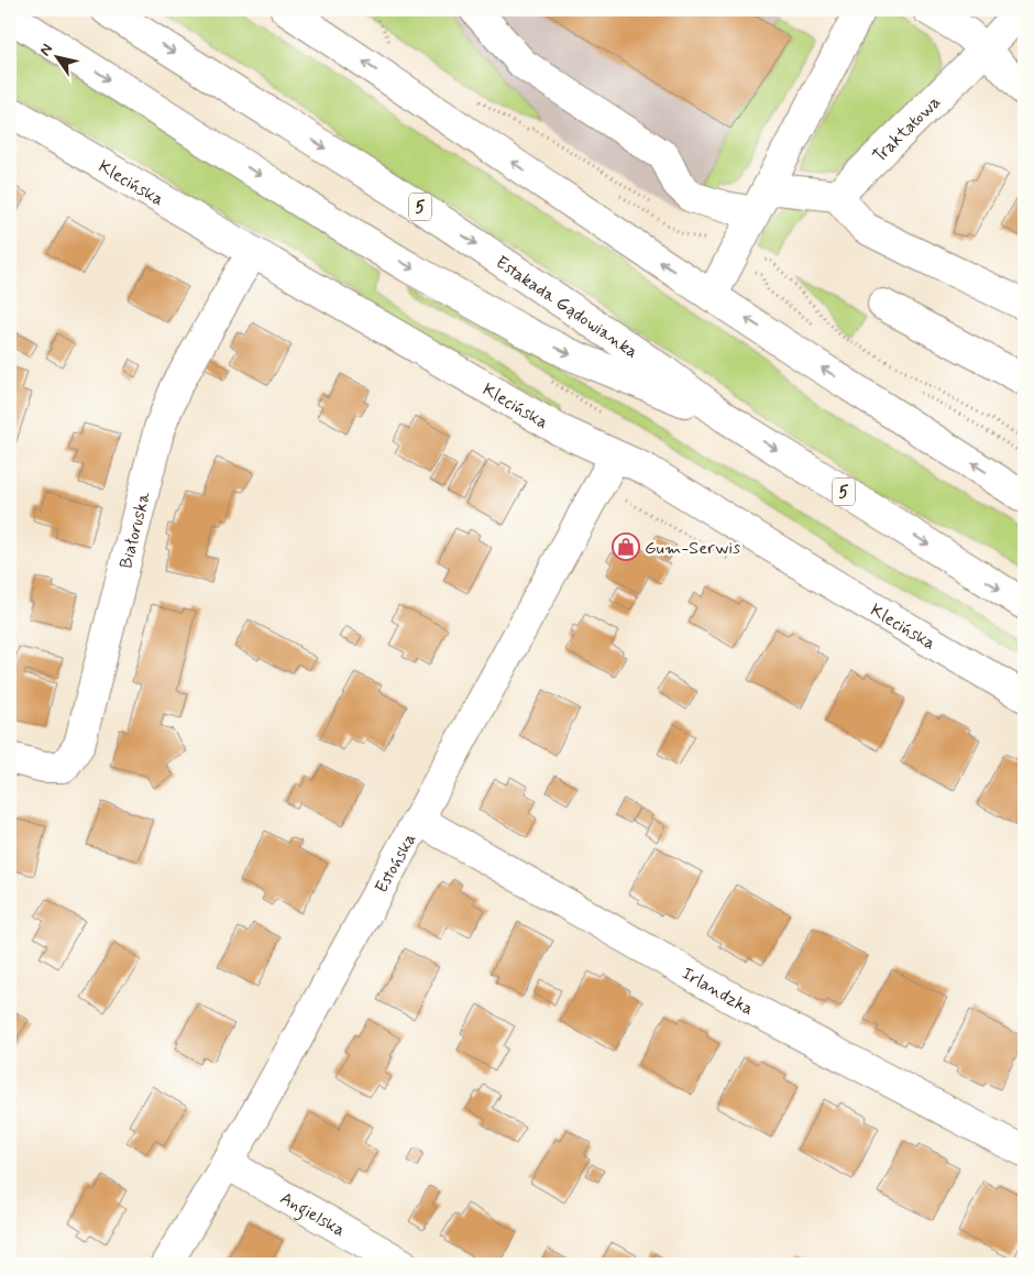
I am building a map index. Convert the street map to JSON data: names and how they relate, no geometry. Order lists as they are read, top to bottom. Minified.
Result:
{"streets":{"street":["Traktatowa","Klecińska","5","Estakada Gądowianka","Białoruska","Estońska","Irlandzka","Angielska"]},"crossings":[["Klecińska","Białoruska"],["Klecińska","Estońska"],["Estońska","Irlandzka"],["Estońska","Angielska"]],"places":{"shop":["Gum-Serwis"]},"north":"top left"}
